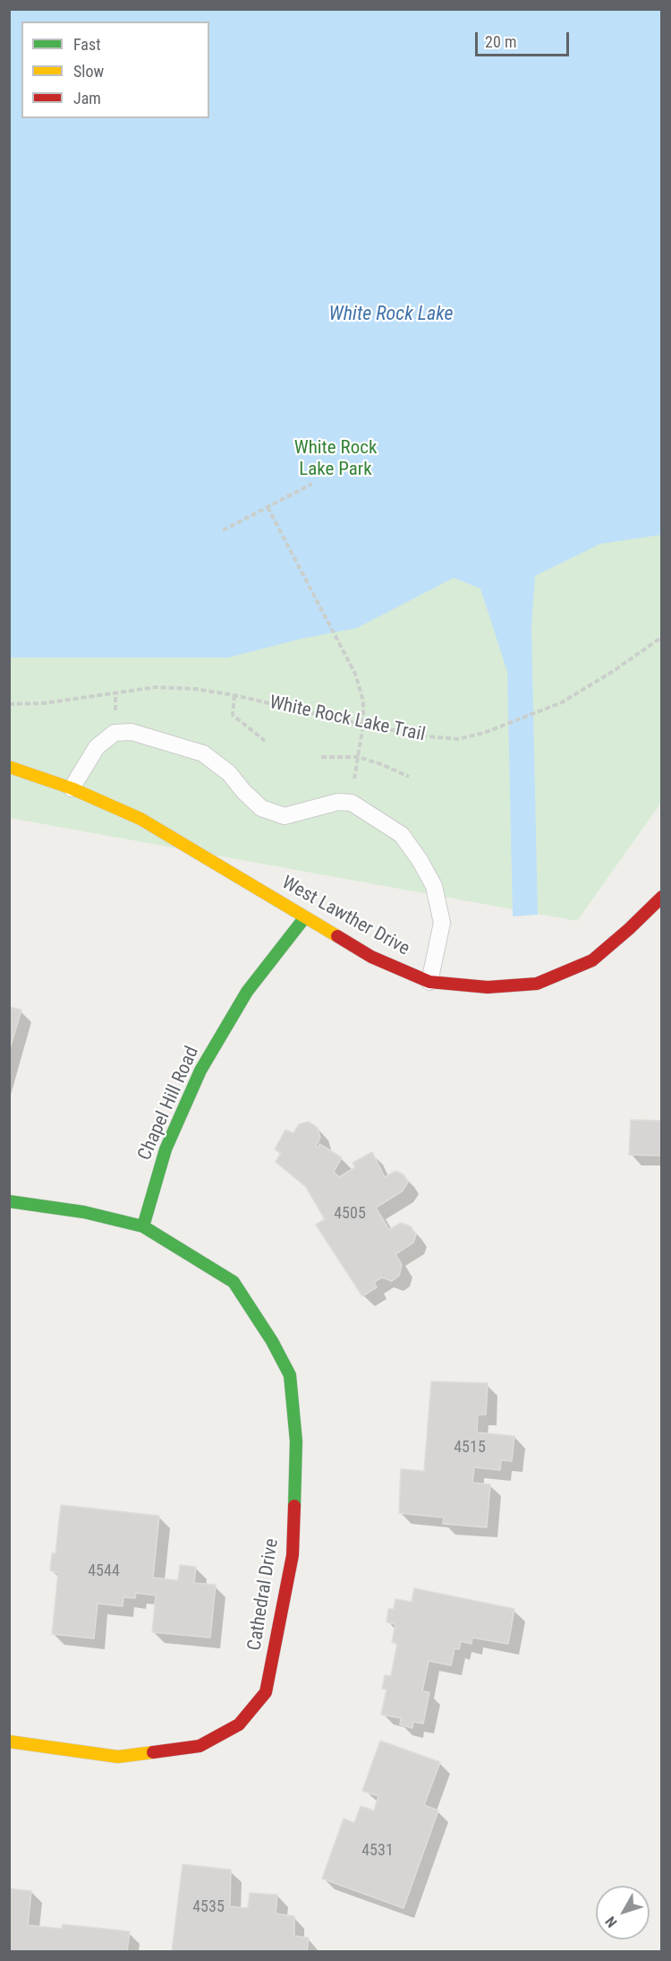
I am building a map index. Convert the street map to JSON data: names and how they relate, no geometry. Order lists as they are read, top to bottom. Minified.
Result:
{"streets":{"street":["West Lawther Drive","Chapel Hill Road","Cathedral Drive"],"path":["White Rock Lake Trail"]},"crossings":[["West Lawther Drive","Chapel Hill Road"],["Chapel Hill Road","Cathedral Drive"]],"water":["White Rock Lake"],"parks":["White Rock Lake Park"],"house_numbers":["4505","4515","4544","4531","4535"],"legend":["Fast","Slow","Jam"],"scale_bar":"20 m","north":"bottom left"}
